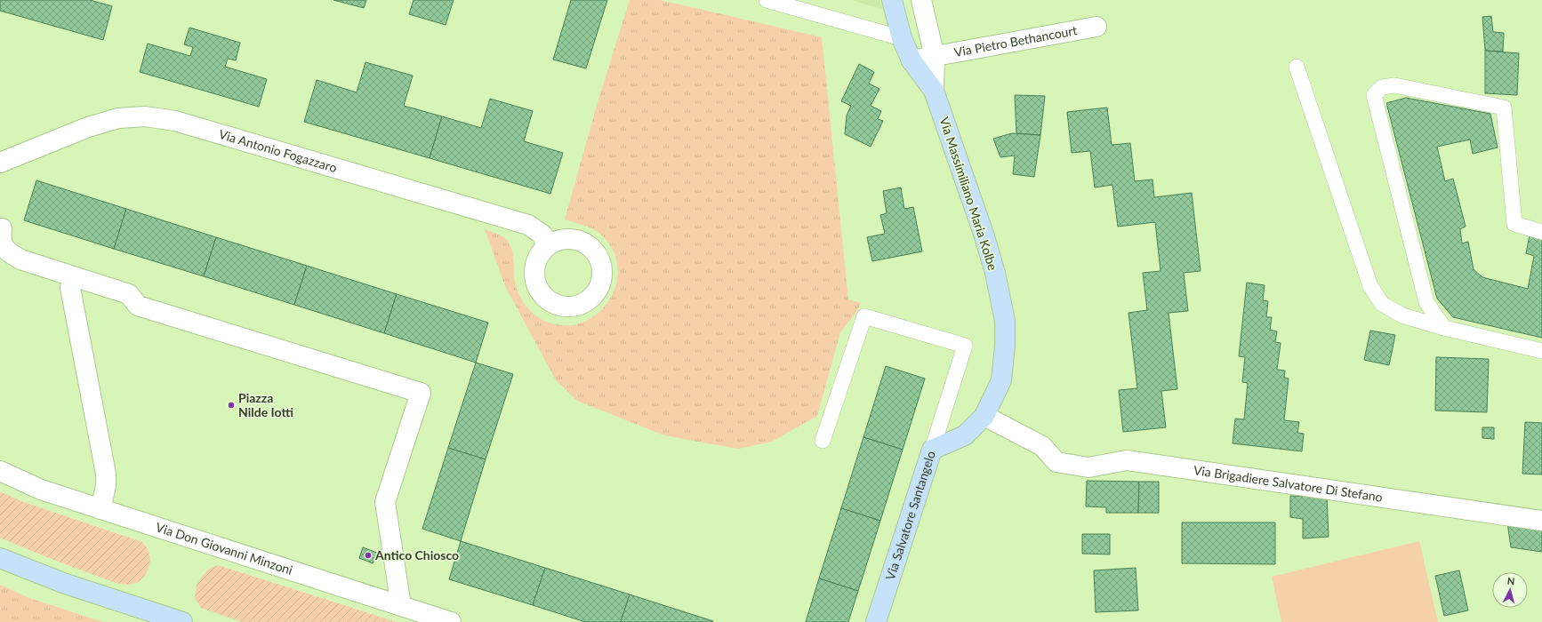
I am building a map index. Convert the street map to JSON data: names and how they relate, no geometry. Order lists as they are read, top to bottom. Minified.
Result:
{"streets":{"street":["Via Pietro Bethancourt","Via Antonio Fogazzaro","Via Massimiliano Maria Kolbe","Via Brigadiere Salvatore Di Stefano","Via Salvatore Santangelo","Via Don Giovanni Minzoni"]},"crossings":[["Via Pietro Bethancourt","Via Massimiliano Maria Kolbe"],["Via Massimiliano Maria Kolbe","Via Brigadiere Salvatore Di Stefano"],["Via Massimiliano Maria Kolbe","Via Salvatore Santangelo"],["Via Brigadiere Salvatore Di Stefano","Via Salvatore Santangelo"]],"places":["Piazza Nilde Iotti","Antico Chiosco"],"north":"top"}
